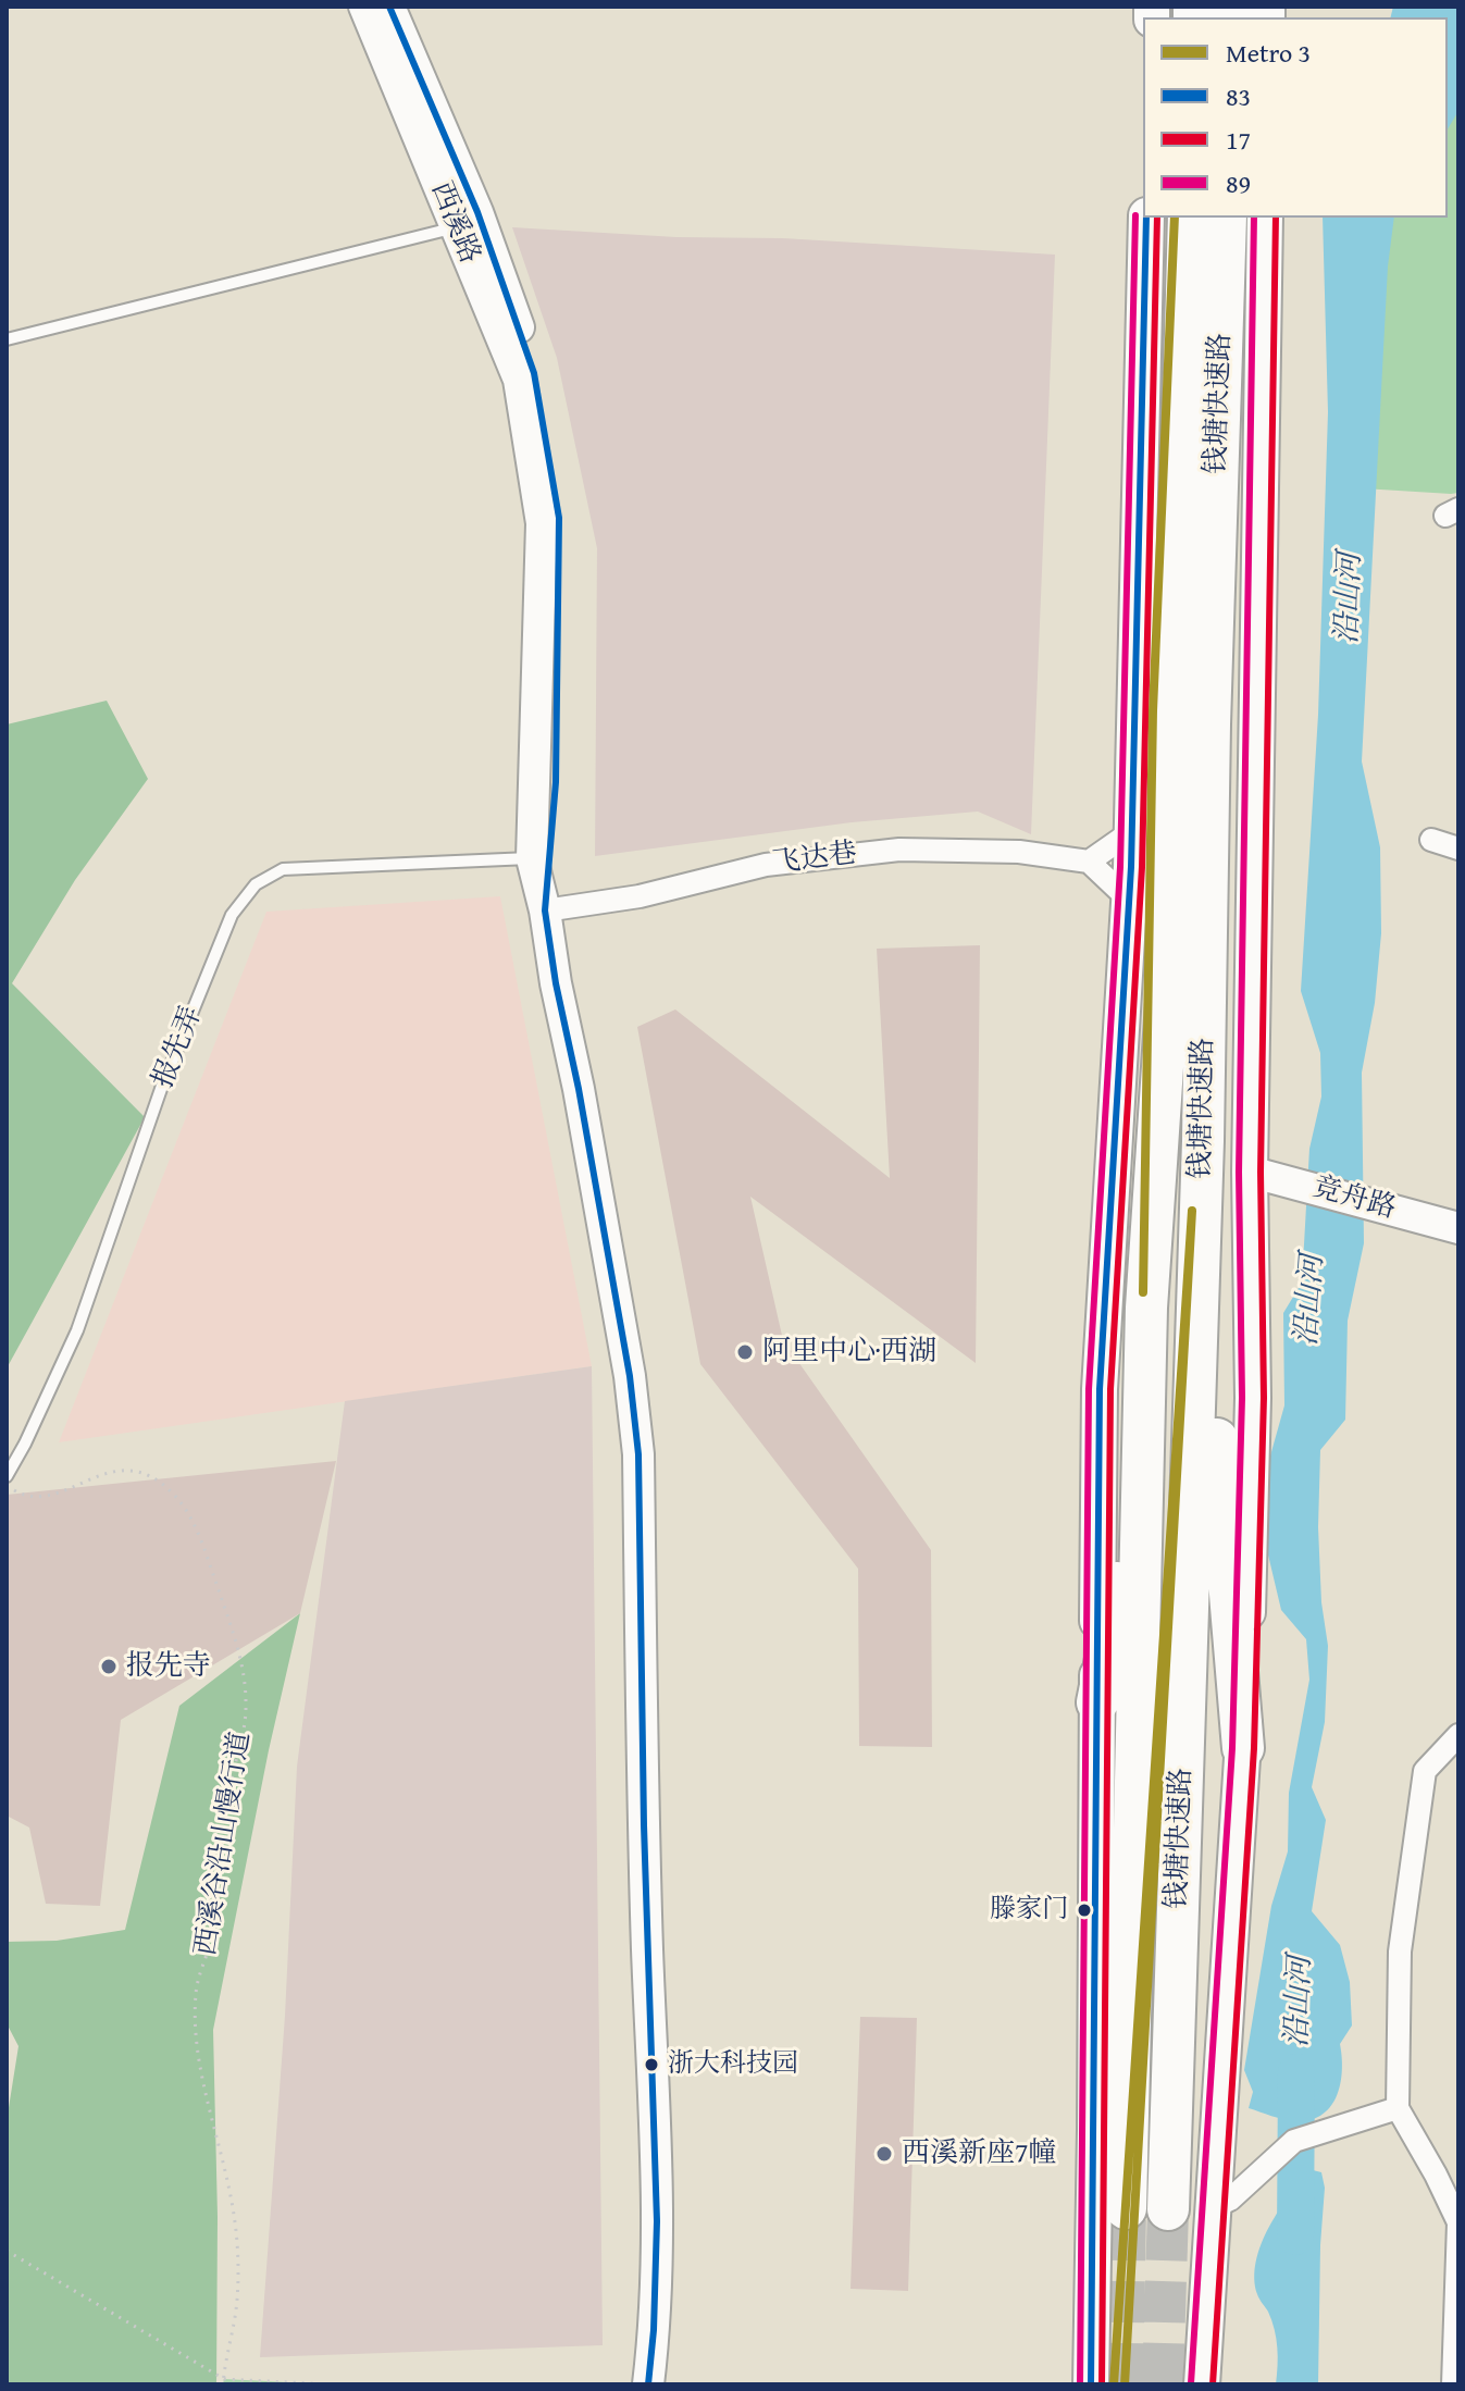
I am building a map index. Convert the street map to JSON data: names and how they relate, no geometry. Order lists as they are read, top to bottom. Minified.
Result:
{"streets":{"highway":["钱塘快速路"],"main road":["西溪路","竞舟路"],"street":["飞达巷"],"lane":["报先弄"],"path":["西溪谷沿山慢行道"]},"crossings":[["西溪路","飞达巷"],["西溪路","报先弄"]],"water":["沿山河"],"places":["阿里中心·西湖","报先寺","滕家门","浙大科技园","西溪新座7幢"],"lines":["transit line 83","transit line 89","metro line 3","transit line 17"],"legend":["Metro 3","83","17","89"]}
